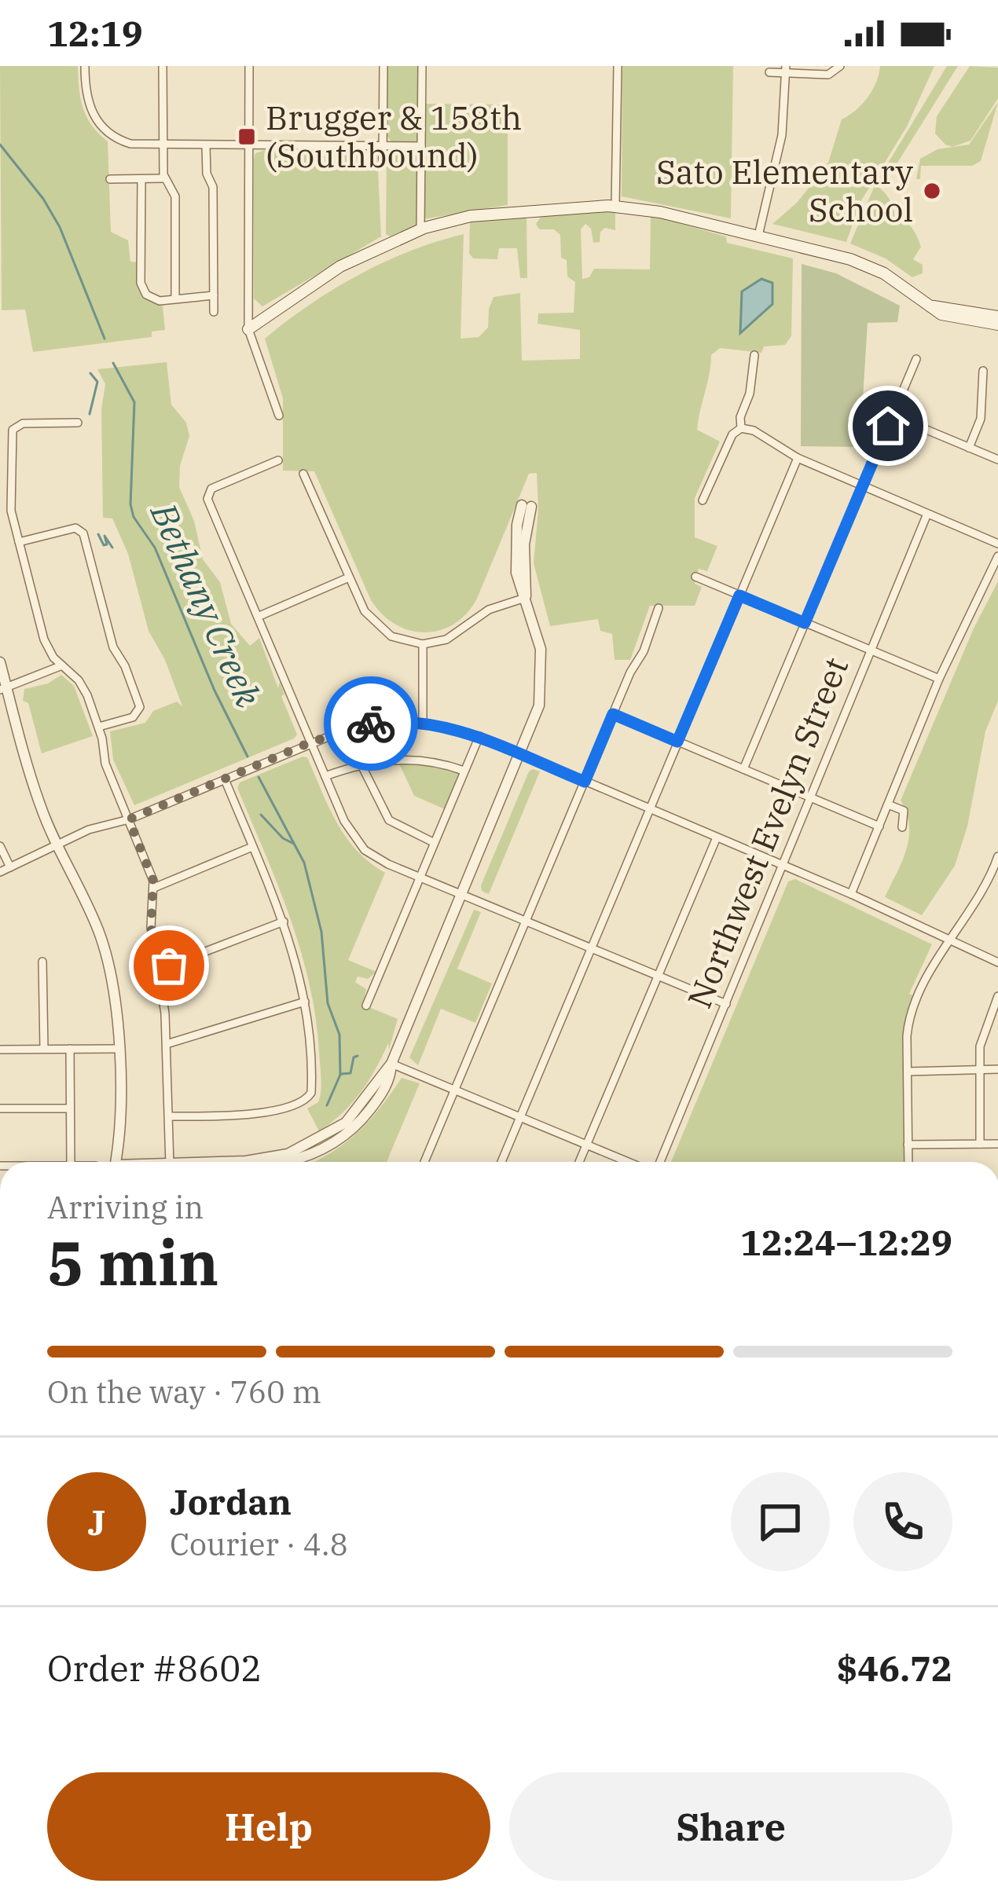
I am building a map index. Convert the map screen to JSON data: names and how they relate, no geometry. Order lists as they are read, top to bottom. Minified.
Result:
{"streets":{"street":["Northwest Evelyn Street"]},"water":["Bethany Creek"],"places":{"transit":["Brugger & 158th (Southbound)"],"other":["Sato Elementary School"]},"page":{"status":"12:19","heading":["5 min","Arriving in","12:24–12:29"],"panel":["Jordan","Courier · 4.8","Order #8602","$46.72"],"bar":"On the way · 760 m","round":"J","buttons":["Help","Share"]}}
